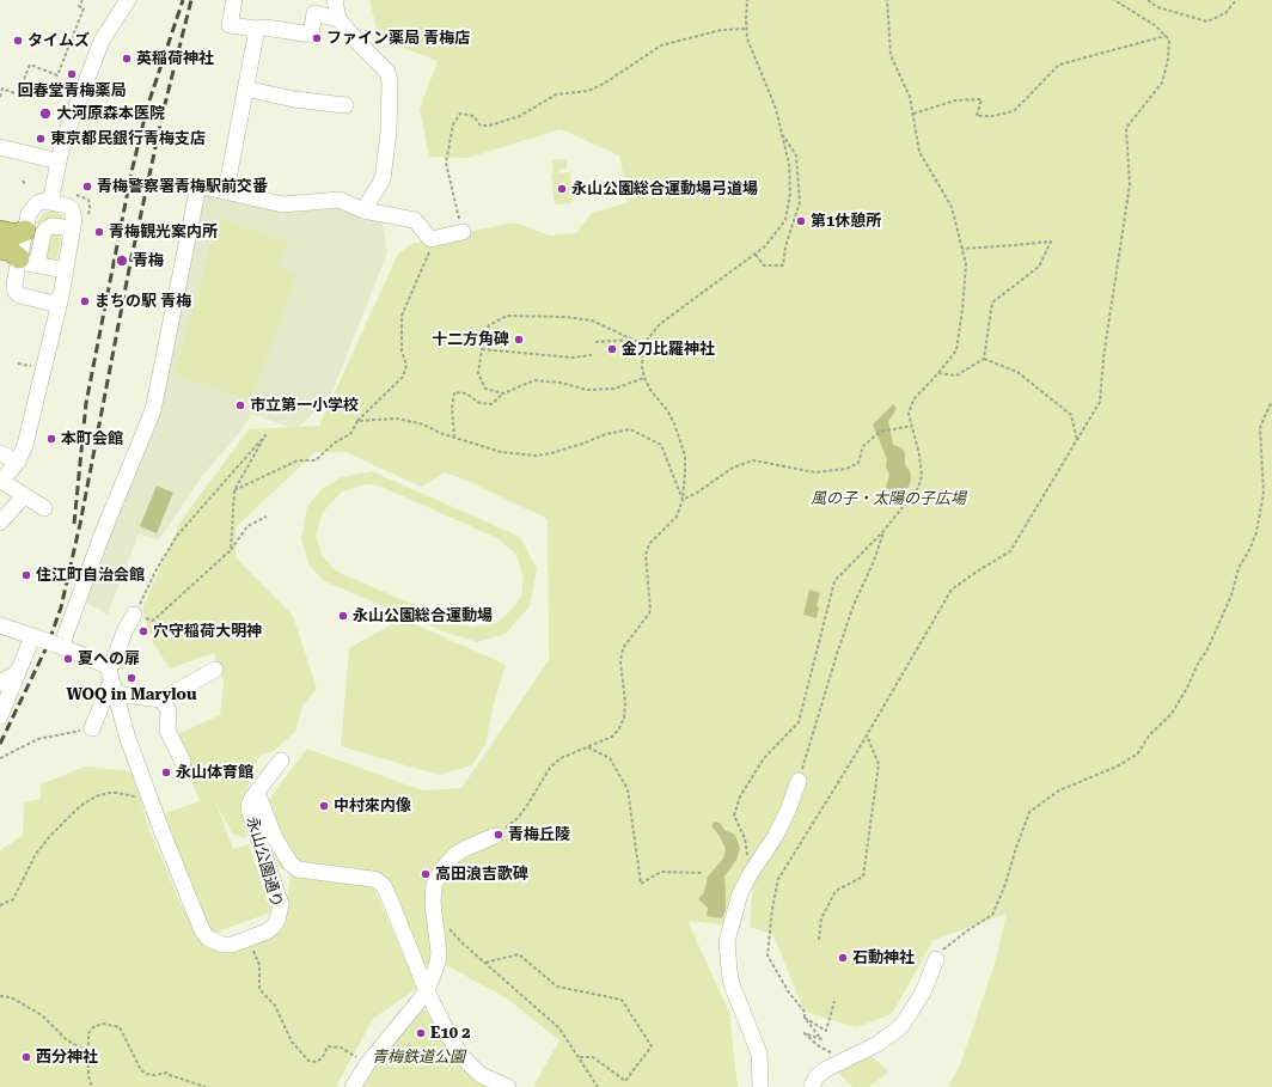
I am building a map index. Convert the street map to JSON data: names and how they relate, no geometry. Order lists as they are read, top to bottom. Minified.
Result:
{"streets":{"street":["永山公園通り"]},"parks":["風の子・太陽の子広場","青梅鉄道公園"],"places":["ファイン薬局 青梅店","タイムズ","英稲荷神社","回春堂青梅薬局","大河原森本医院","東京都民銀行青梅支店","青梅警察署青梅駅前交番","永山公園総合運動場弓道場","第1休憩所","青梅観光案内所","青梅","まちの駅 青梅","十二方角碑","金刀比羅神社","市立第一小学校","本町会館","住江町自治会館","永山公園総合運動場","穴守稲荷大明神","夏への扉","WOQ in Marylou","永山体育館","中村來内像","青梅丘陵","高田浪吉歌碑","石動神社","E10 2","西分神社"]}
